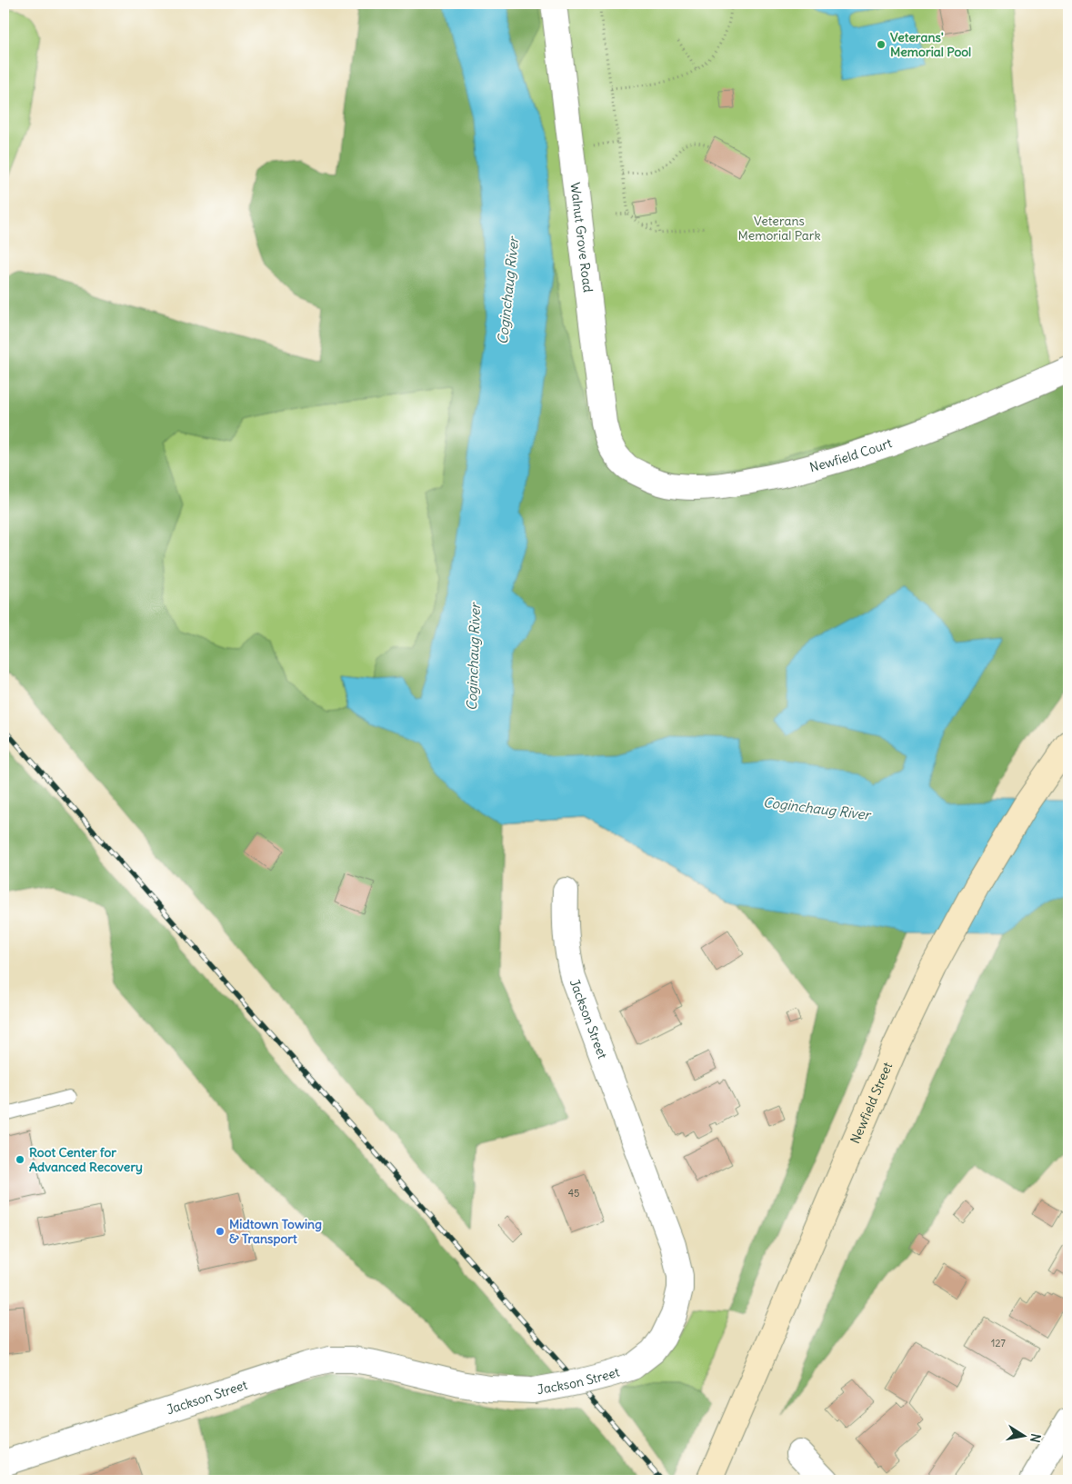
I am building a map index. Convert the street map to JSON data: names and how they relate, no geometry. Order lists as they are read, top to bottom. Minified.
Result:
{"streets":{"main road":["Newfield Street"],"street":["Walnut Grove Road","Newfield Court","Jackson Street"]},"crossings":[["Walnut Grove Road","Newfield Court"]],"water":["Coginchaug River"],"parks":["Veterans Memorial Park"],"places":["Veterans' Memorial Pool","Root Center for Advanced Recovery","Midtown Towing & Transport"],"house_numbers":["45","127"],"north":"right"}
